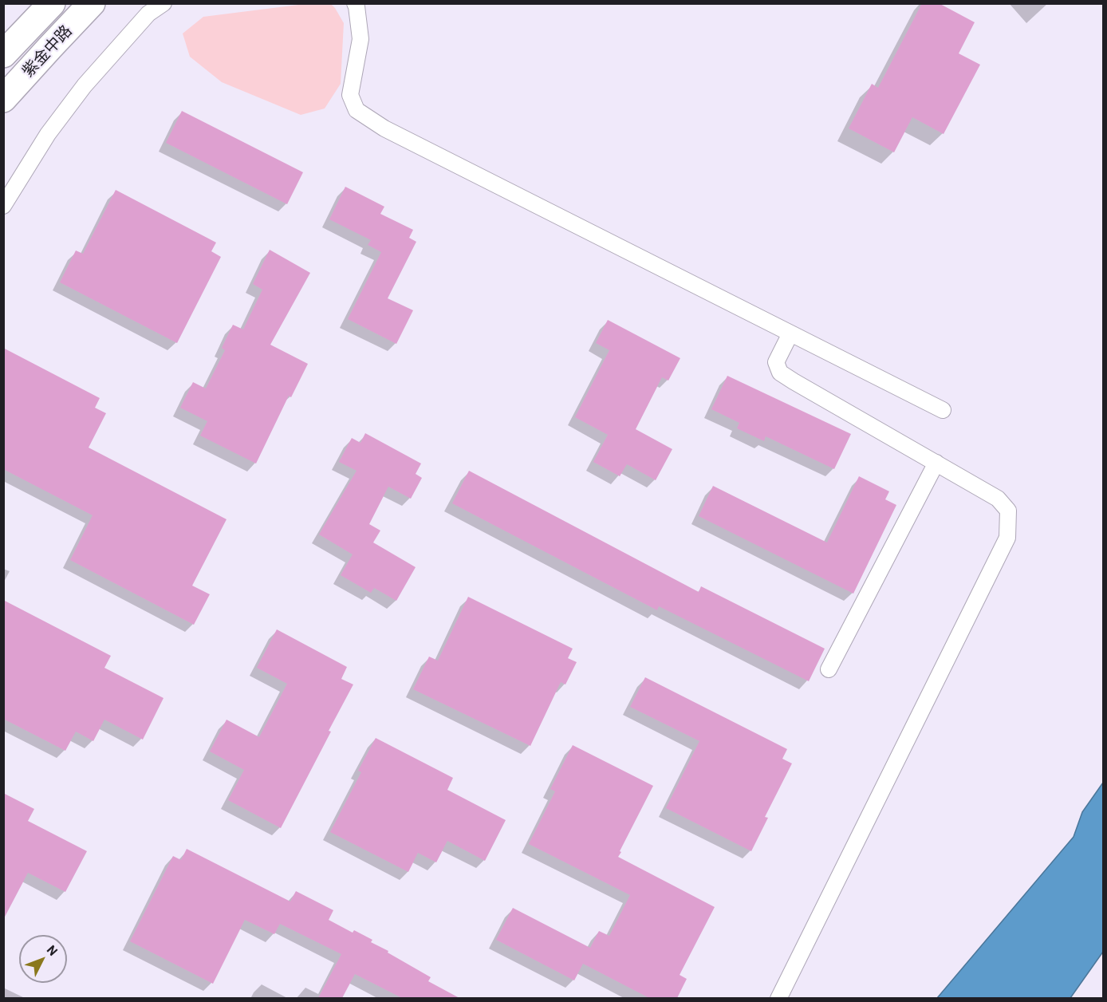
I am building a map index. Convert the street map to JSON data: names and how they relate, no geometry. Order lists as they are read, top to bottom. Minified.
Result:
{"streets":{"street":["紫金中路"]},"north":"top right"}
